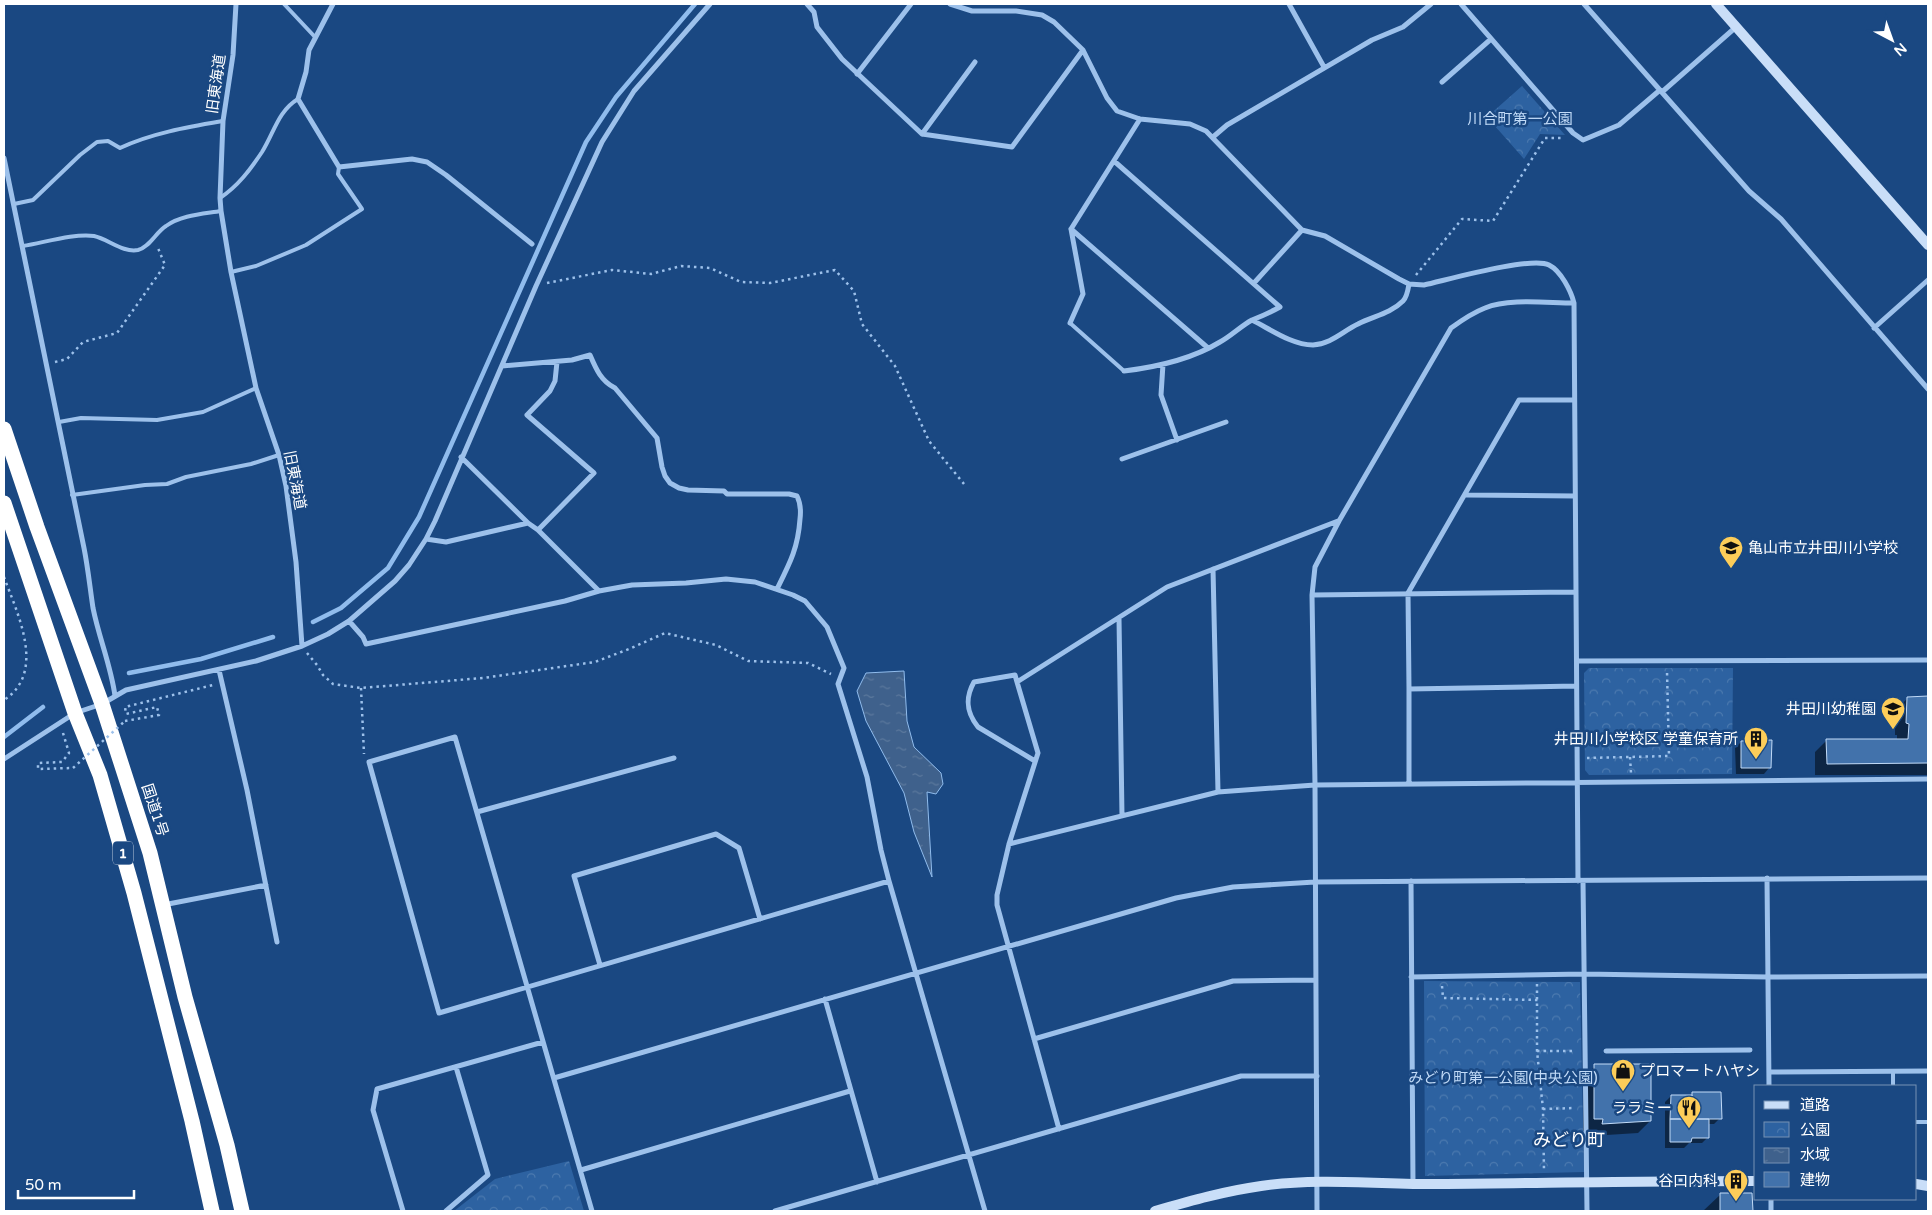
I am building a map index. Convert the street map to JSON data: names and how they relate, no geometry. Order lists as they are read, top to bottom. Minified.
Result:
{"streets":{"highway":["国道1号","1"],"street":["旧東海道"]},"districts":["みどり町"],"parks":["川合町第一公園","みどり町第一公園(中央公園)"],"places":{"school or university":["亀山市立井田川小学校","井田川幼稚園"],"building":["井田川小学校区 学童保育所","谷口内科"],"shop":["プロマートハヤシ"],"restaurant":["ララミー"]},"legend":["道路","公園","水域","建物"],"scale_bar":"50 m","north":"bottom right"}
